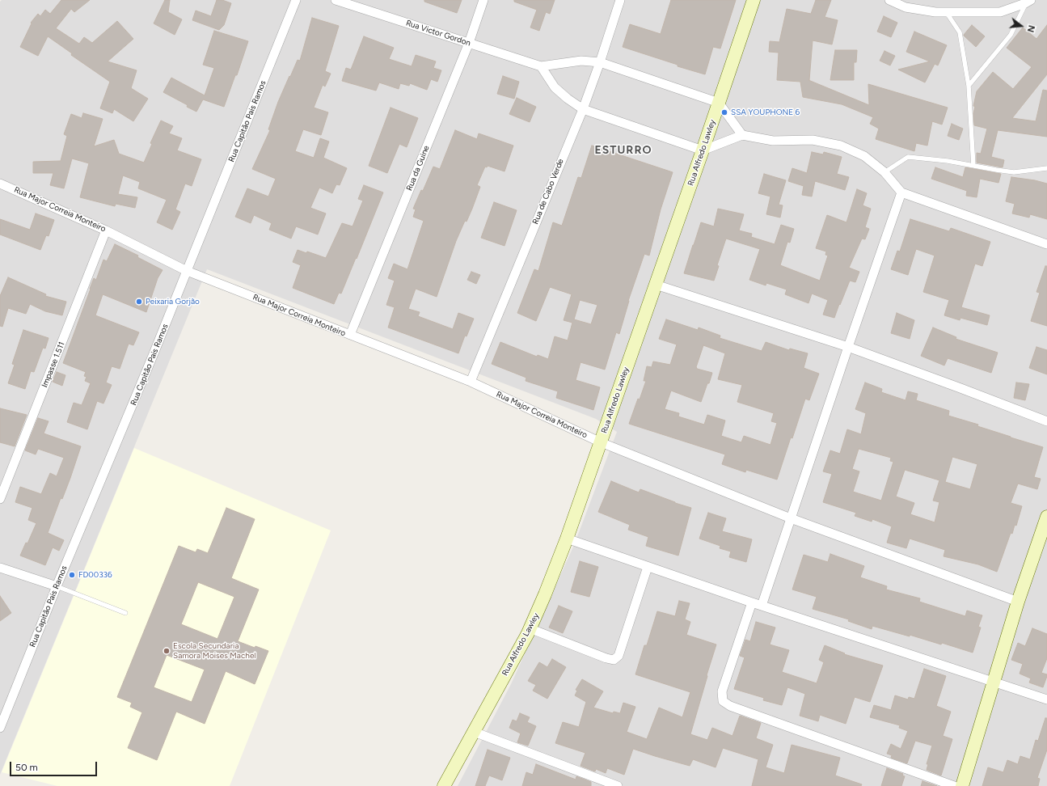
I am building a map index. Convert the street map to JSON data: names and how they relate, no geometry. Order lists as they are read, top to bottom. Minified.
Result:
{"streets":{"main road":["Rua Alfredo Lawley"],"street":["Rua Victor Gordon","Rua Capitão Pais Ramos","Rua da Guine","Rua de Cabo Verde","Rua Major Correia Monteiro","Impasse 1.511"]},"crossings":[["Rua Victor Gordon","Rua da Guine"],["Rua Capitão Pais Ramos","Rua Major Correia Monteiro"],["Rua Alfredo Lawley","Rua Major Correia Monteiro"],["Rua da Guine","Rua Major Correia Monteiro"],["Rua de Cabo Verde","Rua Major Correia Monteiro"],["Rua Major Correia Monteiro","Impasse 1.511"]],"districts":["ESTURRO"],"places":["SSA YOUPHONE 6","Peixaria Gorjão","FD00336","Escola Secundaria Samora Moises Machel"],"scale_bar":"50 m","north":"right"}
